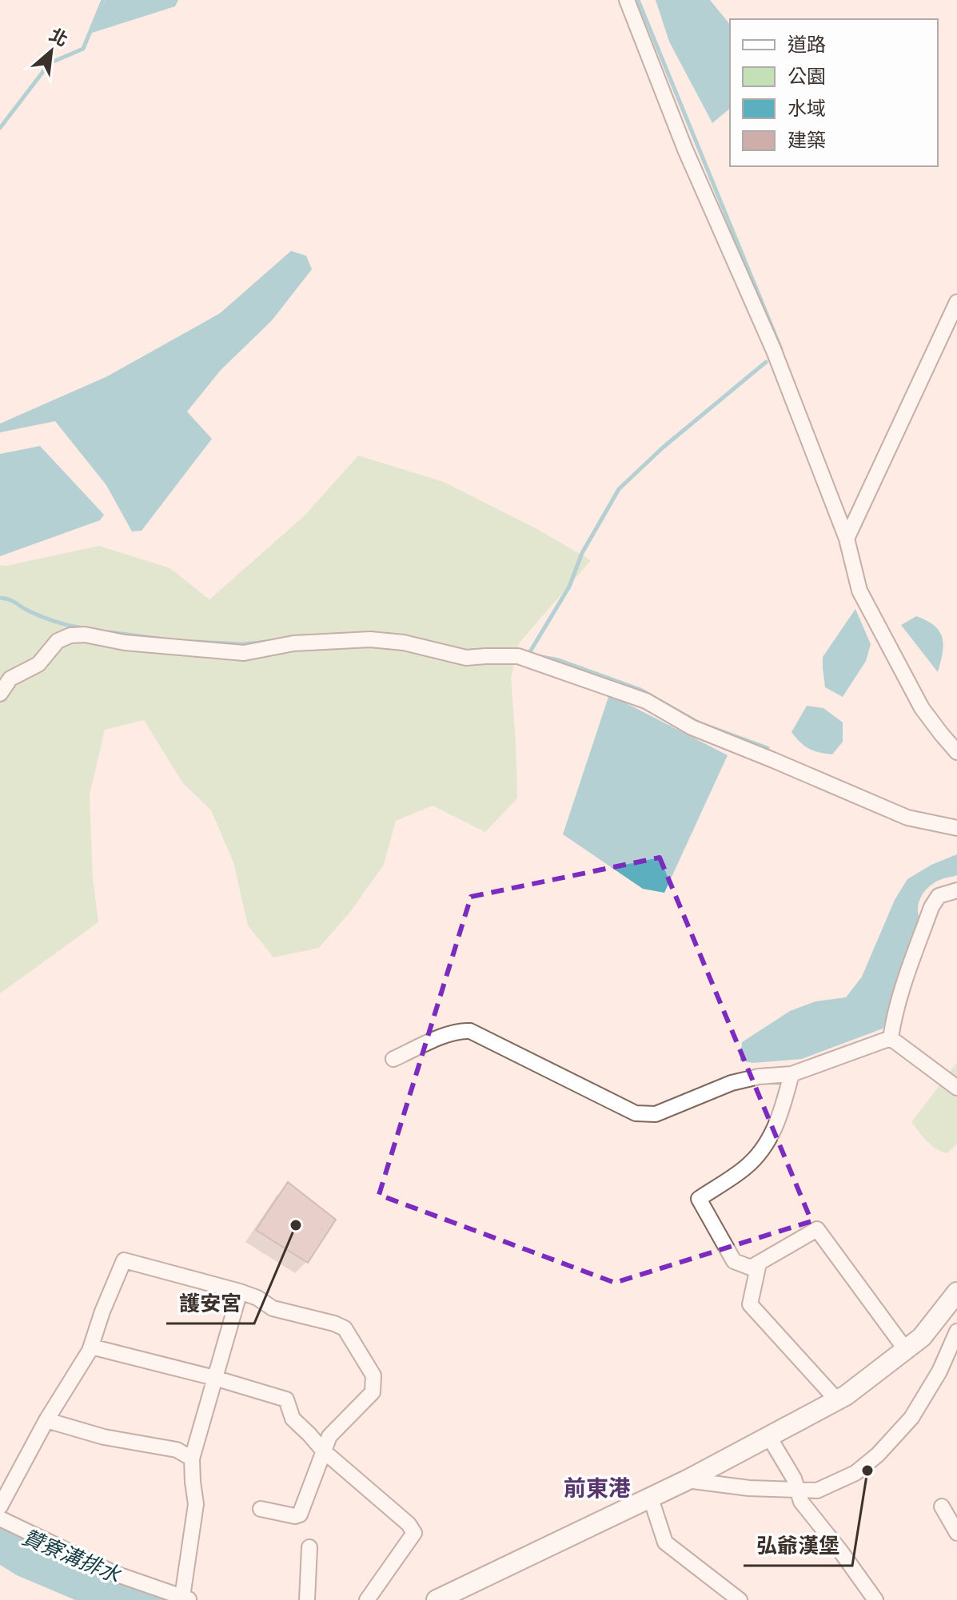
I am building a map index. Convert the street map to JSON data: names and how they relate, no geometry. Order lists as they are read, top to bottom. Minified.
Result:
{"districts":["前東港"],"water":["贊寮溝排水"],"places":["護安宮","弘爺漢堡"],"legend":["道路","公園","水域","建築"],"north":"top right"}
